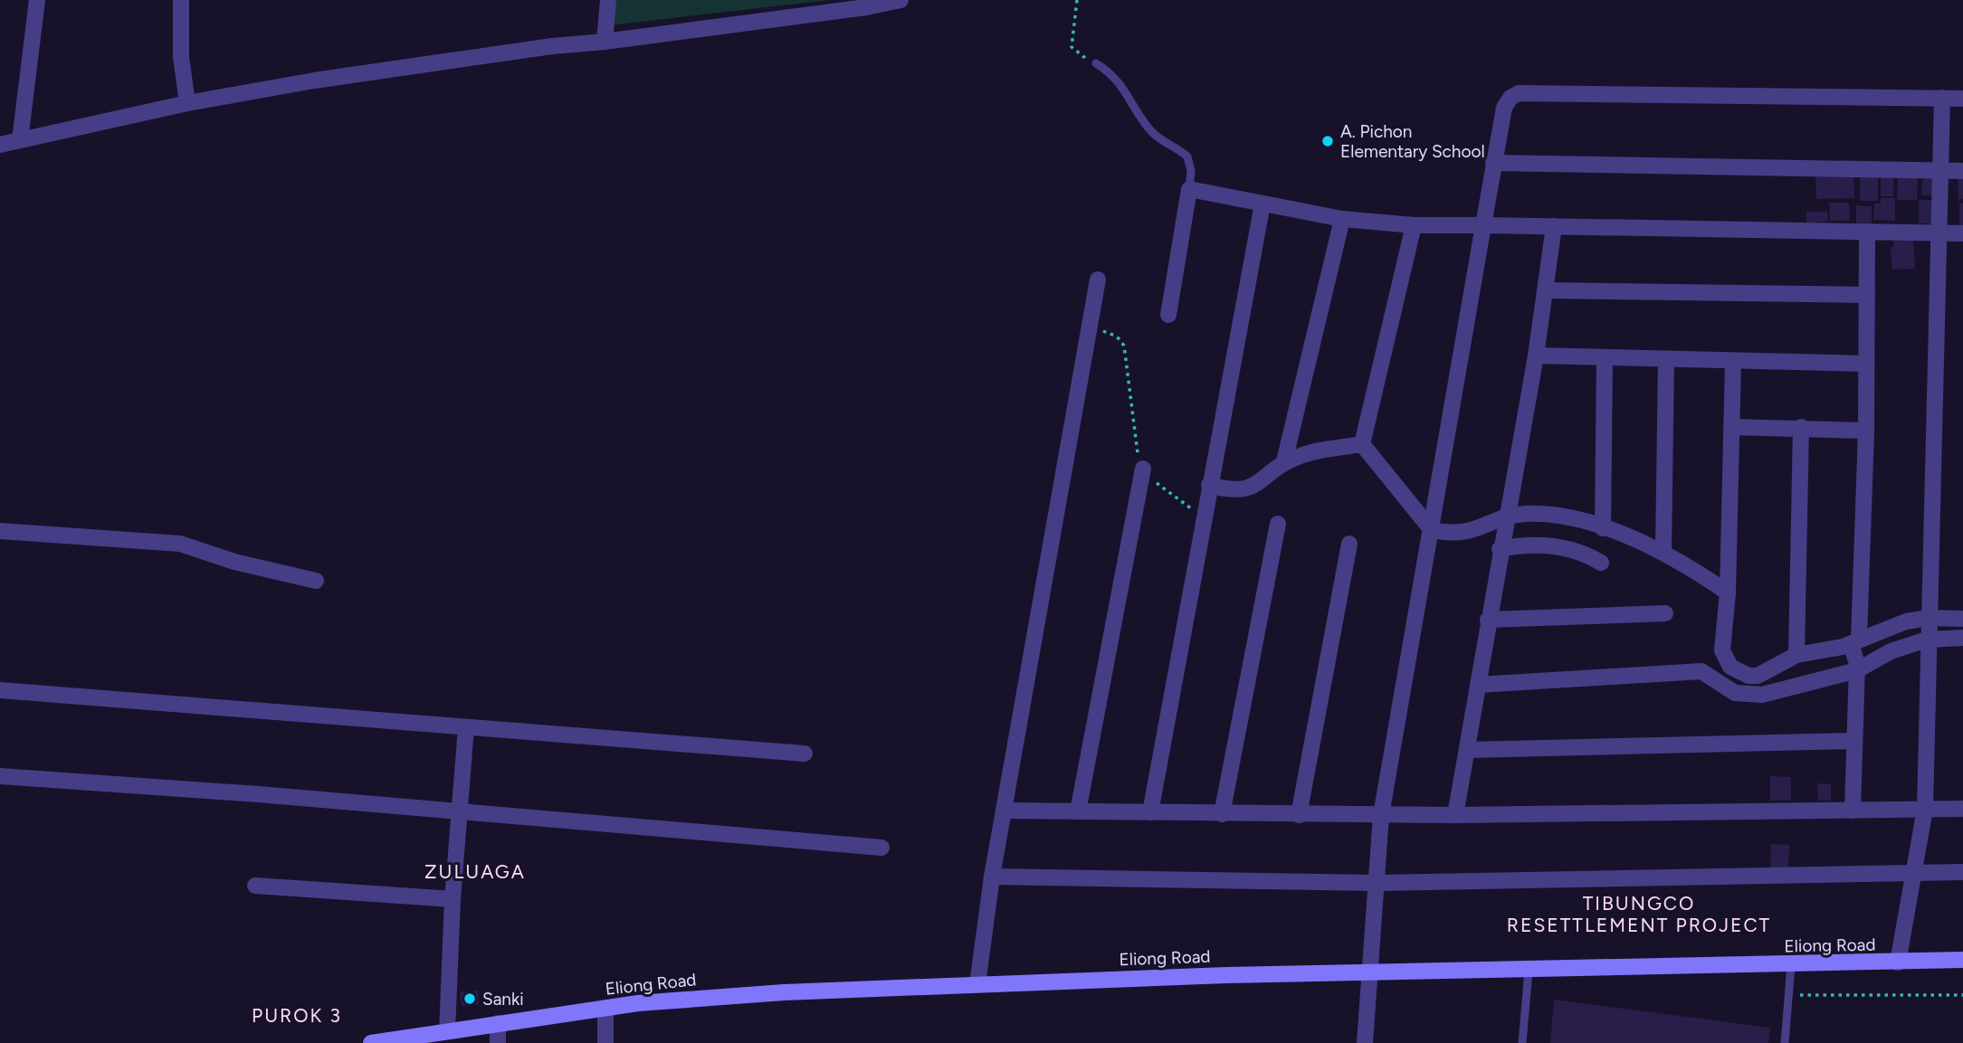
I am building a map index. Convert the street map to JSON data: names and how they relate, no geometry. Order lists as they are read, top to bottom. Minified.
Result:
{"streets":{"main road":["Eliong Road"]},"districts":["ZULUAGA","TIBUNGCO RESETTLEMENT PROJECT","PUROK 3"],"places":["A. Pichon Elementary School","Sanki"]}
